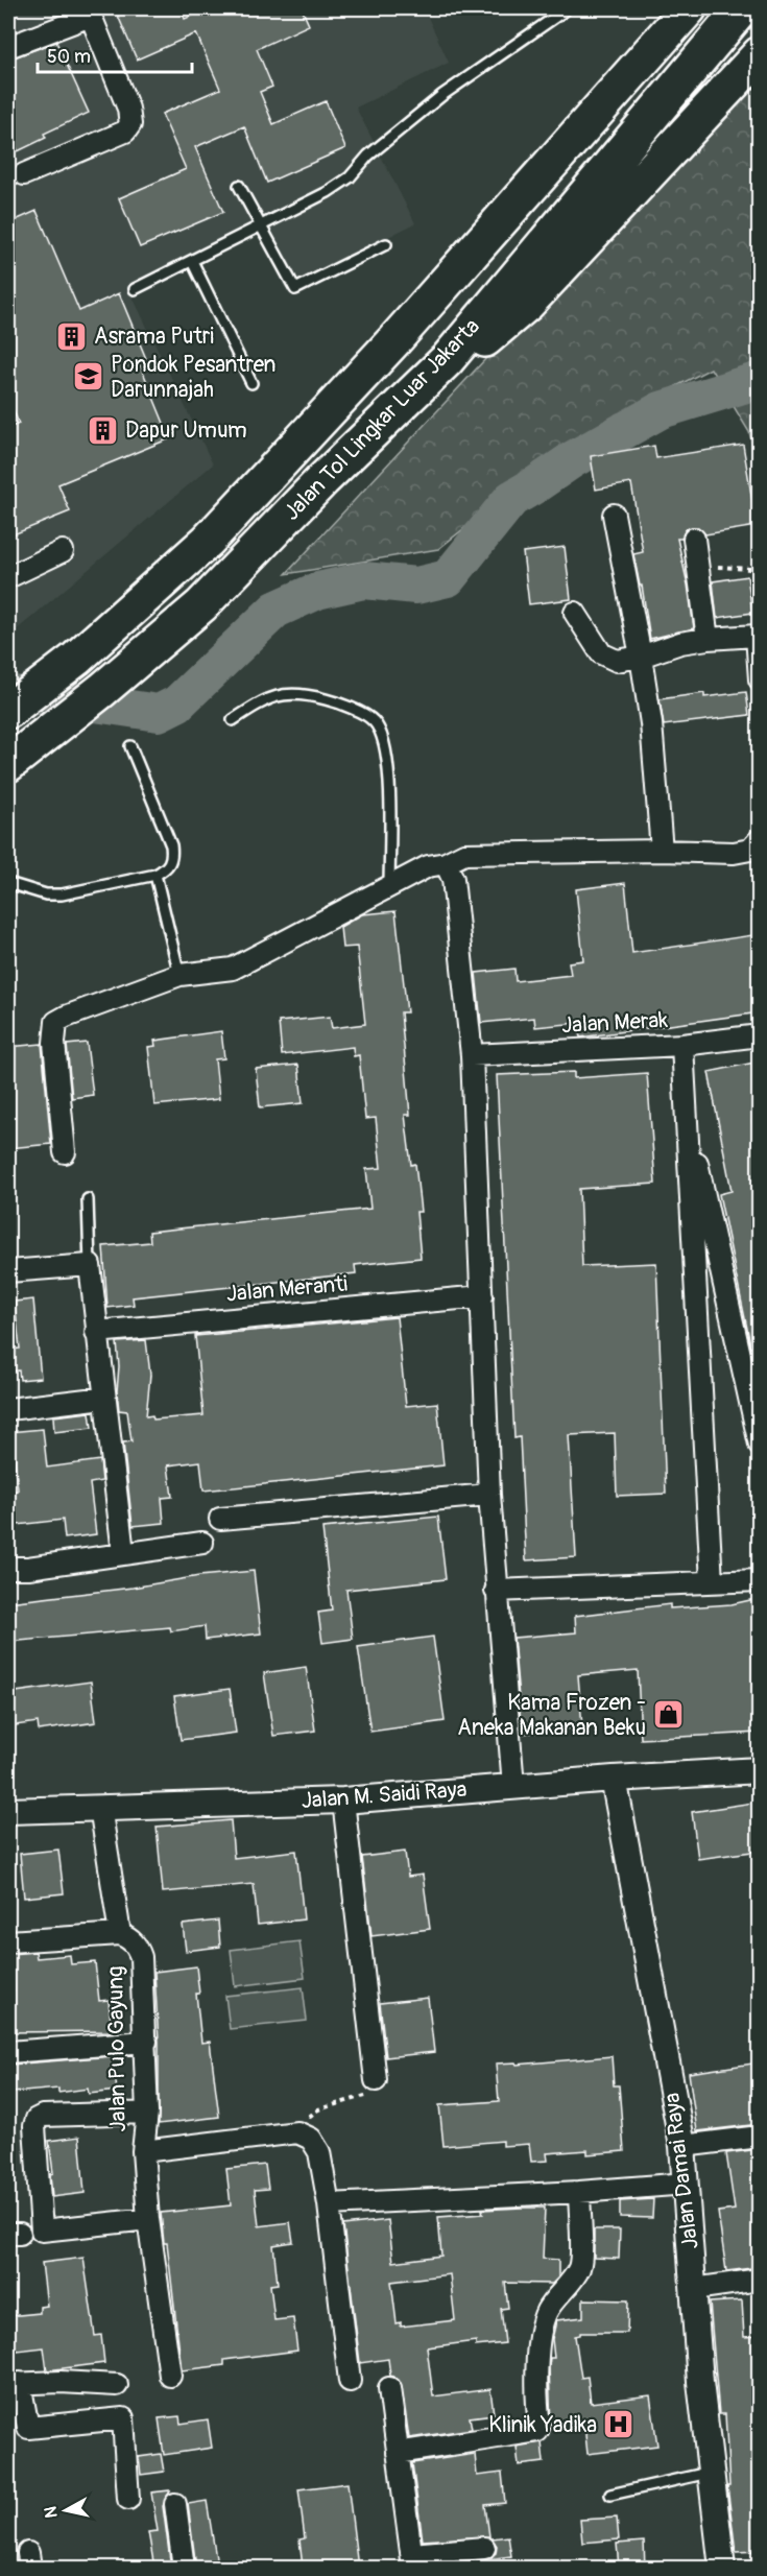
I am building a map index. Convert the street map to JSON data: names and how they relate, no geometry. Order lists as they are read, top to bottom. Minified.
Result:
{"streets":{"highway":["Jalan Tol Lingkar Luar Jakarta"],"street":["Jalan Merak","Jalan Meranti","Jalan M. Saidi Raya","Jalan Pulo Gayung","Jalan Damai Raya"]},"crossings":[["Jalan M. Saidi Raya","Jalan Pulo Gayung"],["Jalan M. Saidi Raya","Jalan Damai Raya"]],"places":{"building":["Asrama Putri","Dapur Umum"],"school or university":["Pondok Pesantren Darunnajah"],"shop":["Kama Frozen - Aneka Makanan Beku"],"hospital":["Klinik Yadika"]},"scale_bar":"50 m","north":"left"}
